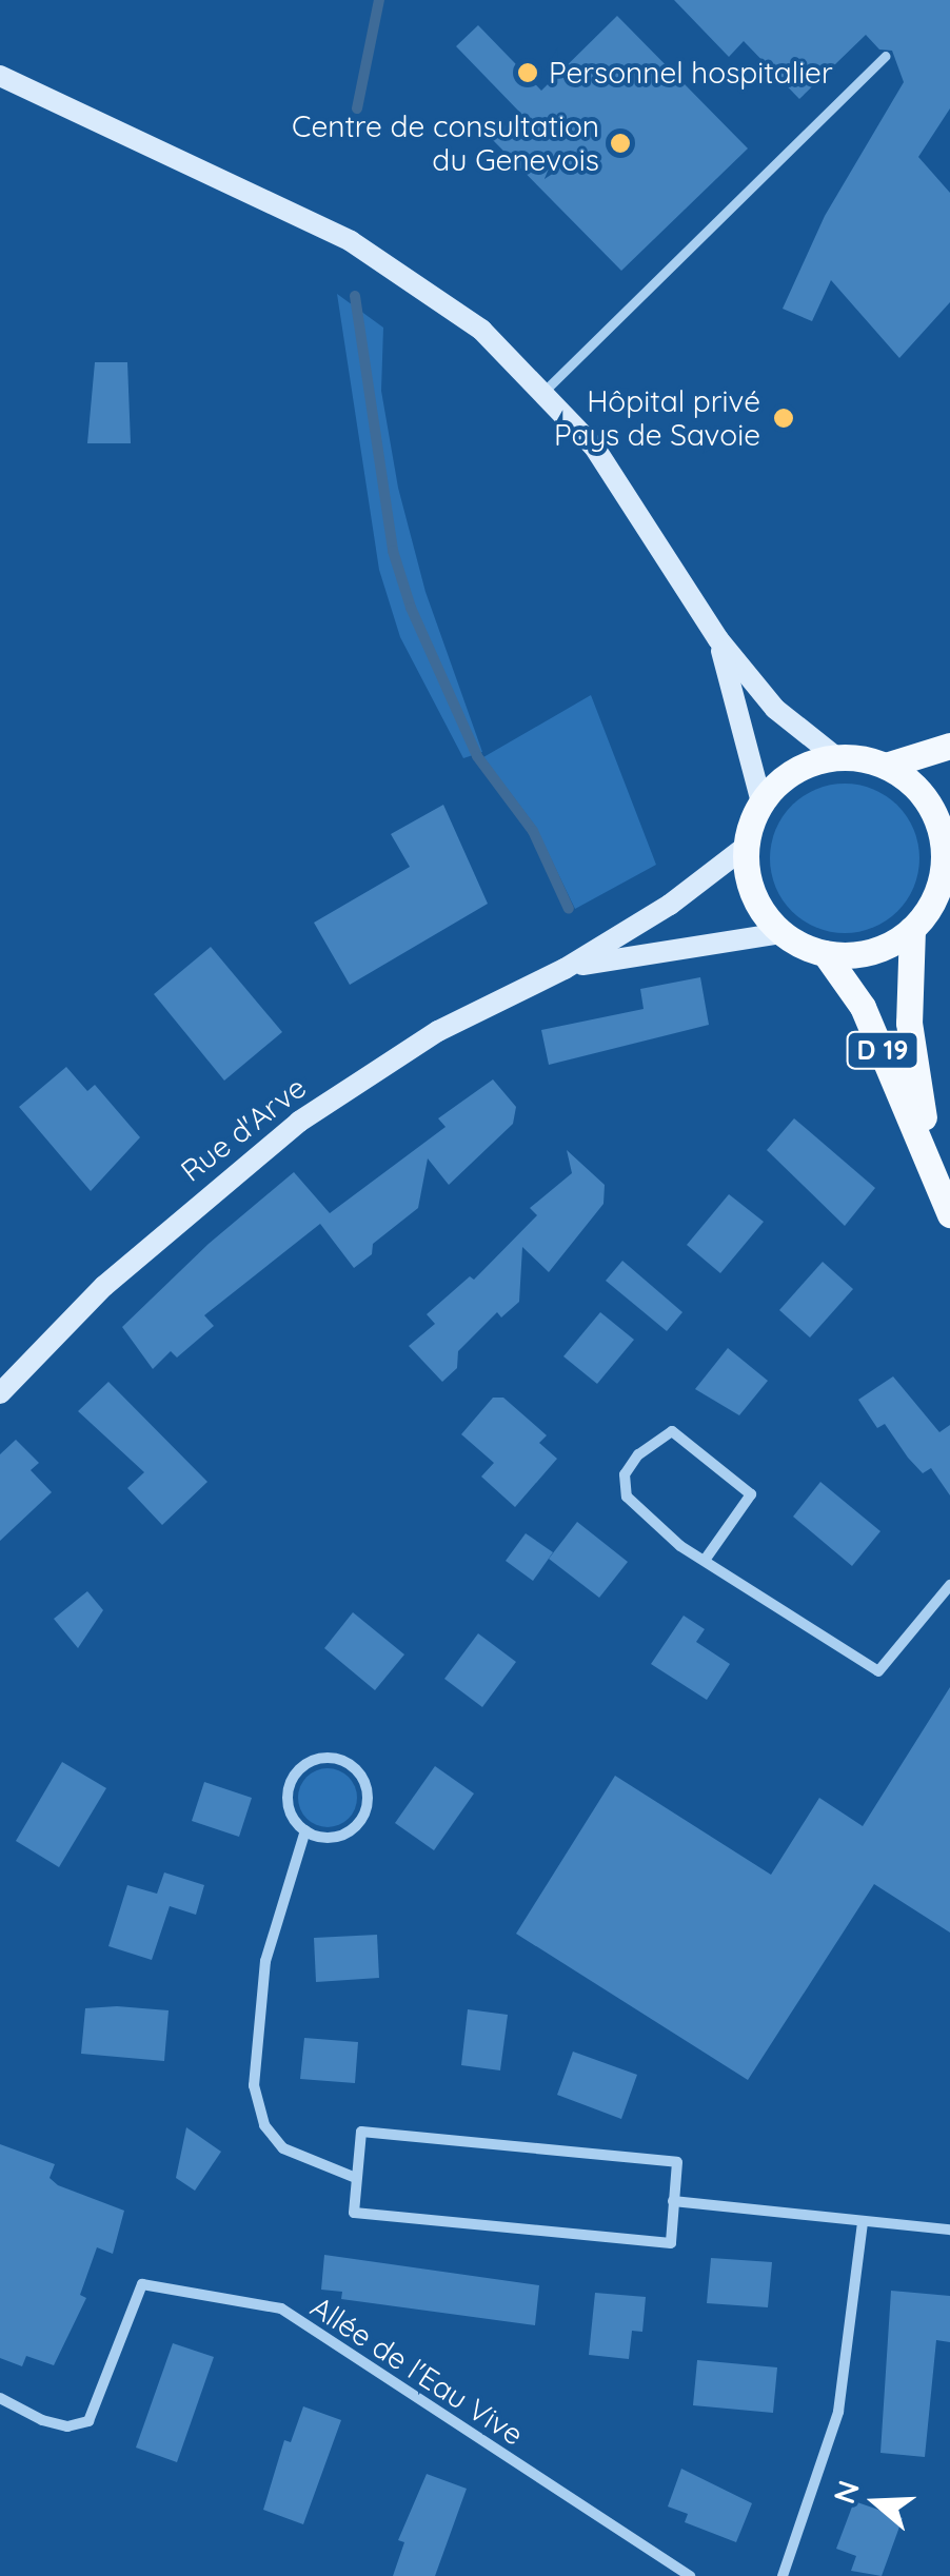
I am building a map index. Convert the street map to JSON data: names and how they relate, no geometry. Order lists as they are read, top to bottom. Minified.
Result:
{"streets":{"main road":["D 19","Rue d'Arve"],"street":["Allée de l'Eau Vive"]},"crossings":[["D 19","Rue d'Arve"]],"places":["Personnel hospitalier","Centre de consultation du Genevois","Hôpital privé Pays de Savoie"],"north":"left"}
